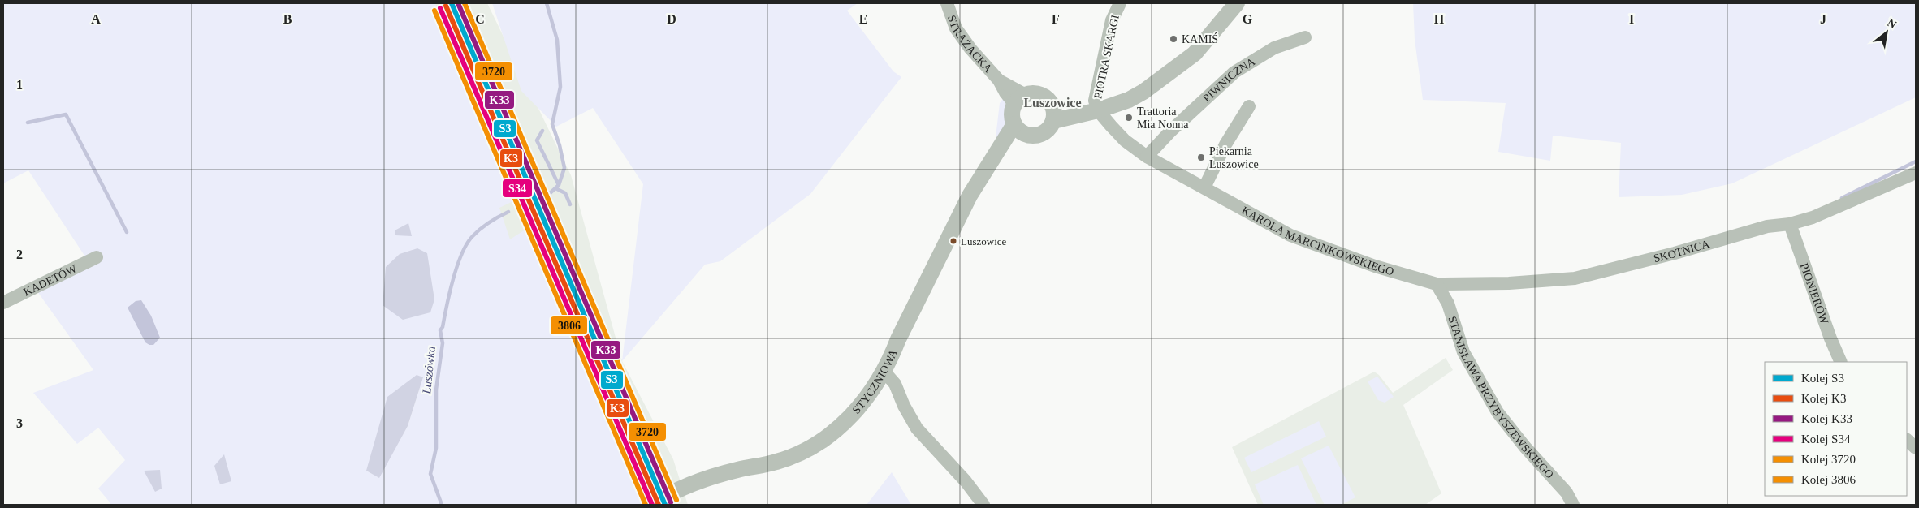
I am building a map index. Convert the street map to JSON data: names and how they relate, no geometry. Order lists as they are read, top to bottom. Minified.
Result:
{"streets":{"street":["STRAŻACKA","PIOTRA SKARGI","PIWNICZNA","KAROLA MARCINKOWSKIEGO","SKOTNICA","KADETÓW","PIONIERÓW","STYCZNIOWA","STANISŁAWA PRZYBYSZEWSKIEGO"]},"crossings":[["STRAŻACKA","STYCZNIOWA"],["PIOTRA SKARGI","KAROLA MARCINKOWSKIEGO"],["PIWNICZNA","KAROLA MARCINKOWSKIEGO"],["KAROLA MARCINKOWSKIEGO","SKOTNICA"],["KAROLA MARCINKOWSKIEGO","STANISŁAWA PRZYBYSZEWSKIEGO"],["SKOTNICA","PIONIERÓW"],["SKOTNICA","STANISŁAWA PRZYBYSZEWSKIEGO"]],"districts":["Luszowice"],"water":["Luszówka"],"places":["KAMIŚ","Trattoria Mia Nonna","Piekarnia Luszowice","Luszowice"],"lines":["rail line S3","rail line K33","rail line 3720","rail line K3","rail line S34","rail line 3806"],"legend":["Kolej S3","Kolej K3","Kolej K33","Kolej S34","Kolej 3720","Kolej 3806"],"north":"top right","grid":{"columns":["A","B","C","D","E","F","G","H","I","J"],"rows":["1","2","3"]}}
